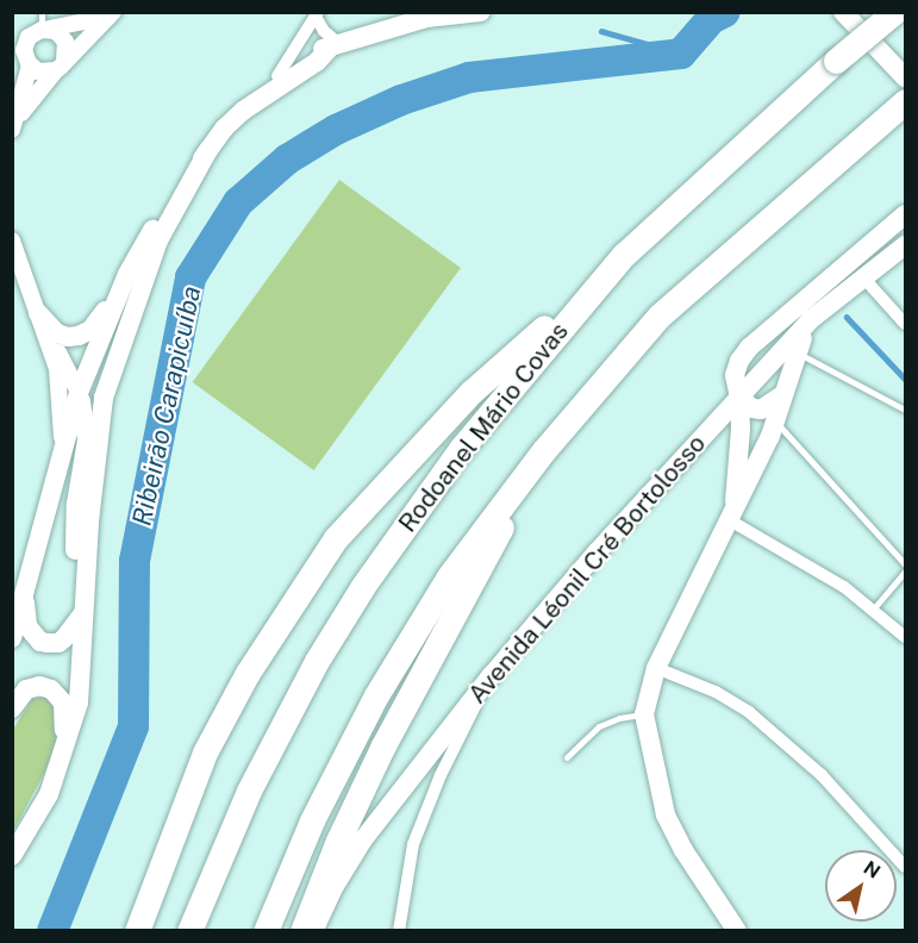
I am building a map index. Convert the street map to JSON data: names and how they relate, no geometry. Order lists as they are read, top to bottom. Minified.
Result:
{"streets":{"highway":["Rodoanel Mário Covas"],"main road":["Avenida Léonil Cré Bortolosso"]},"water":["Ribeirão Carapicuíba"],"north":"top right"}
